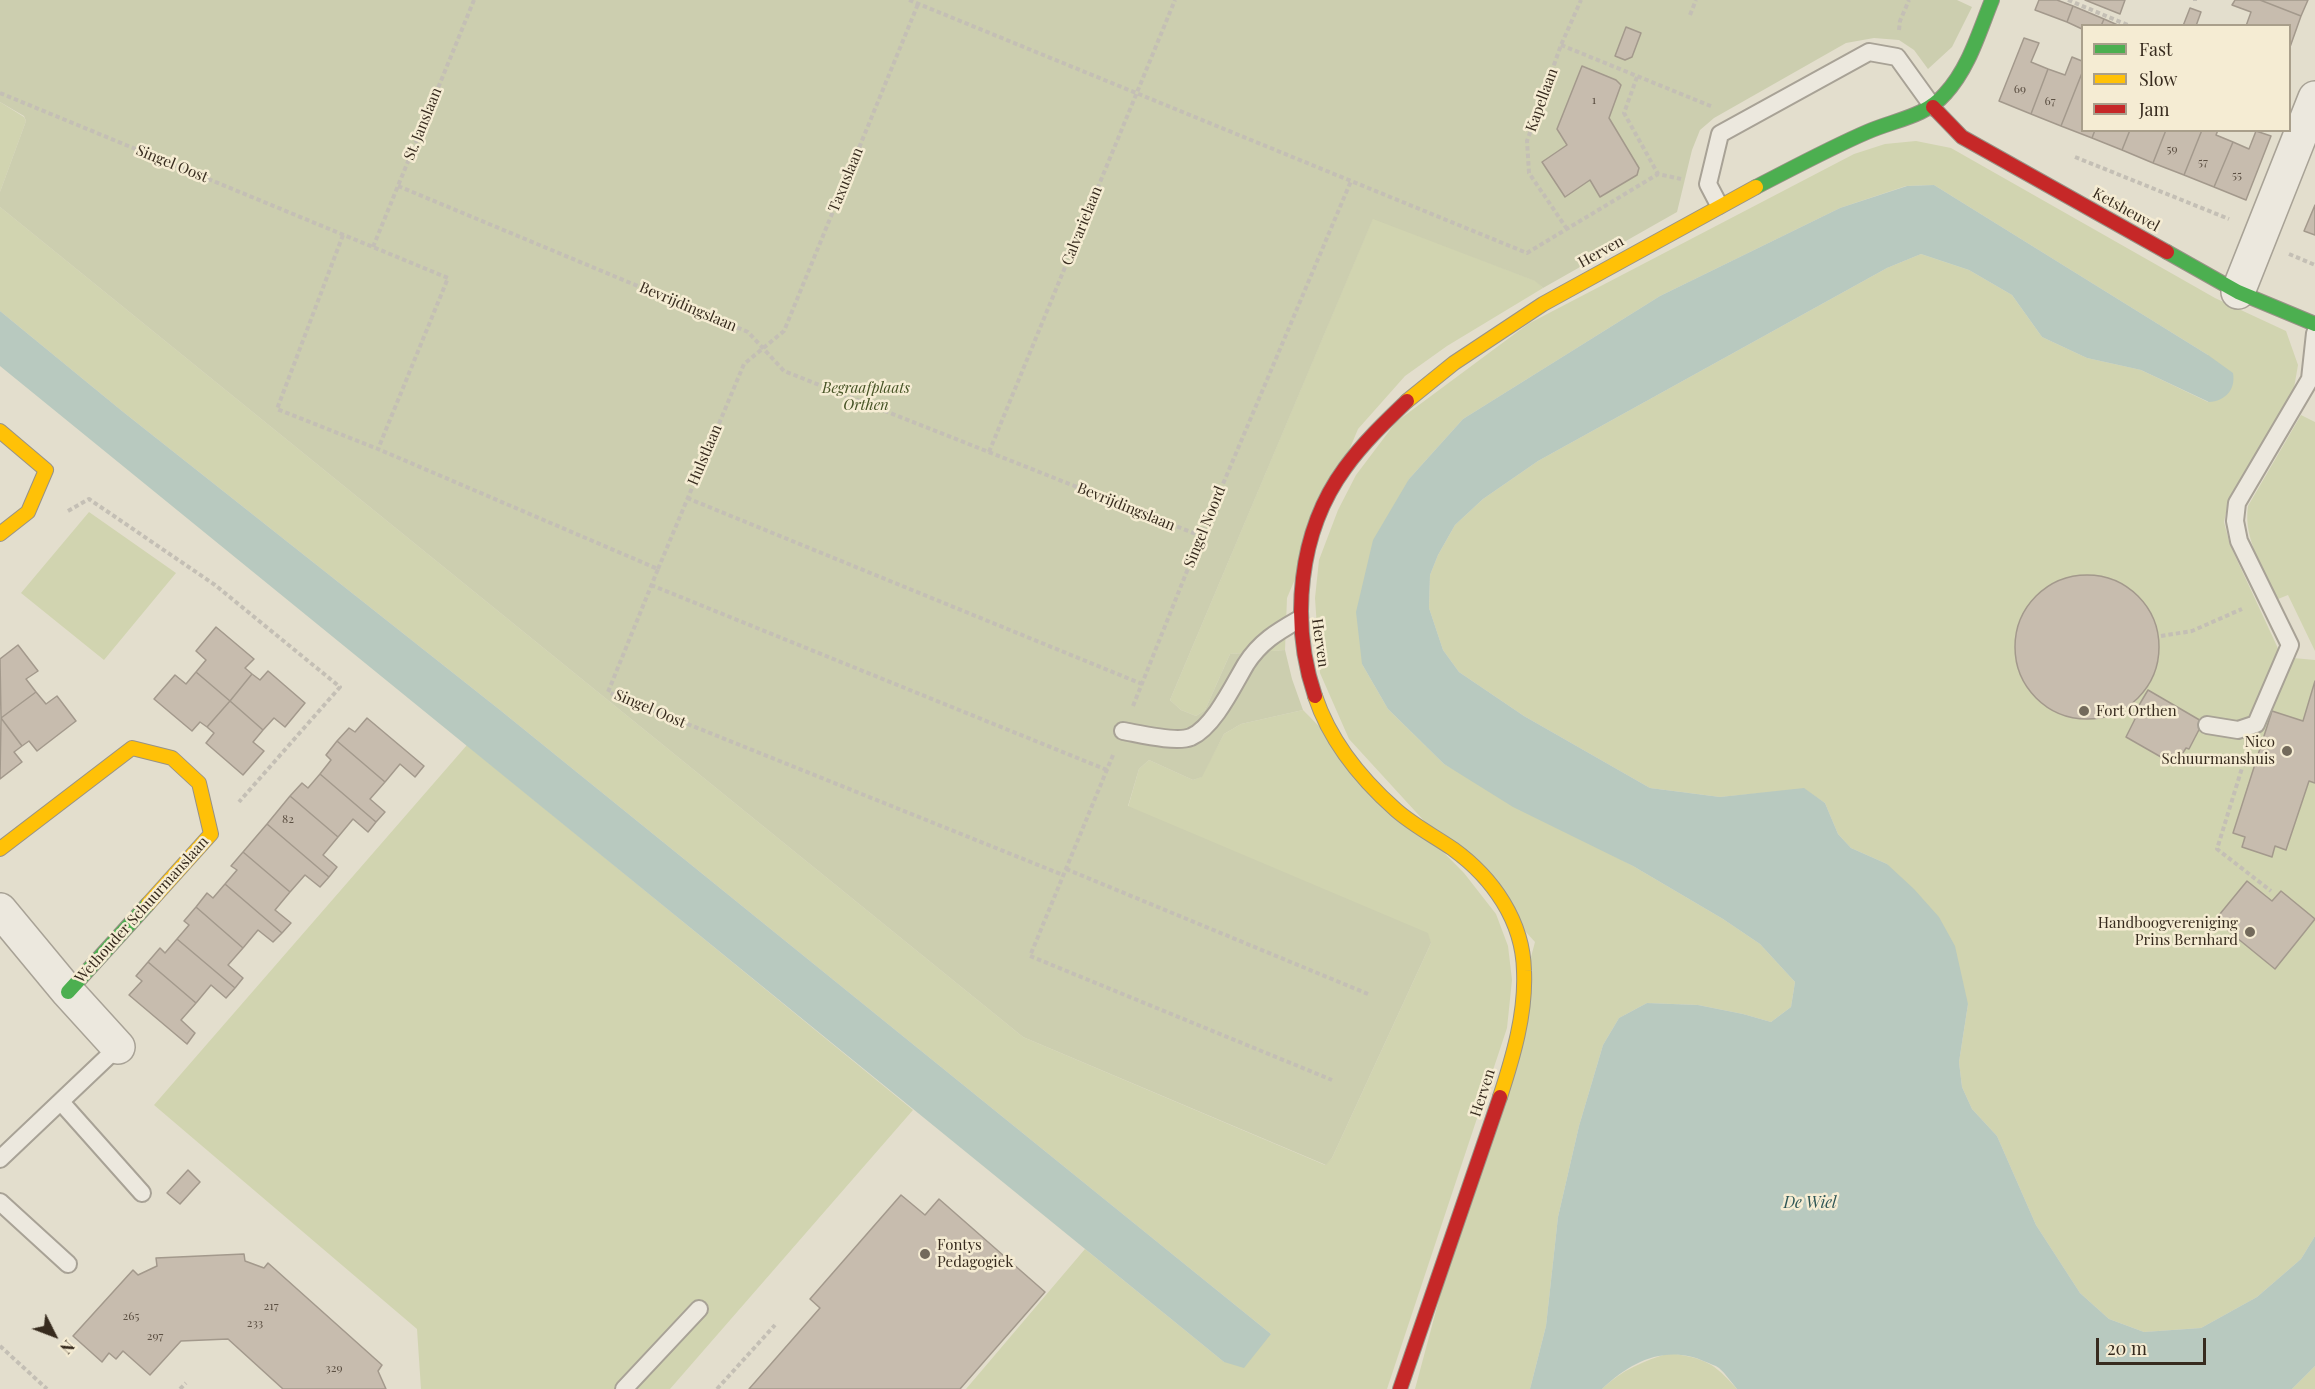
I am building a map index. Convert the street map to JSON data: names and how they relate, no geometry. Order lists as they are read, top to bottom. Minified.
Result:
{"streets":{"street":["Ketsheuvel","Herven","Wethouder Schuurmanslaan"],"path":["Kapellaan","St. Janslaan","Singel Oost","Taxuslaan","Calvarielaan","Bevrijdingslaan","Hulstlaan","Singel Noord"]},"crossings":[["St. Janslaan","Singel Oost"],["St. Janslaan","Bevrijdingslaan"],["Singel Oost","Hulstlaan"],["Singel Oost","Singel Noord"],["Taxuslaan","Bevrijdingslaan"],["Taxuslaan","Hulstlaan"],["Ketsheuvel","Herven"],["Calvarielaan","Bevrijdingslaan"],["Bevrijdingslaan","Hulstlaan"],["Bevrijdingslaan","Singel Noord"]],"water":["De Wiel"],"parks":["Begraafplaats Orthen"],"places":["Fort Orthen","Nico Schuurmanshuis","Handboogvereniging Prins Bernhard","Fontys Pedagogiek"],"house_numbers":["69","1","67","59","57","55","82","217","265","233","297","329"],"legend":["Fast","Slow","Jam"],"scale_bar":"20 m","north":"bottom right"}
